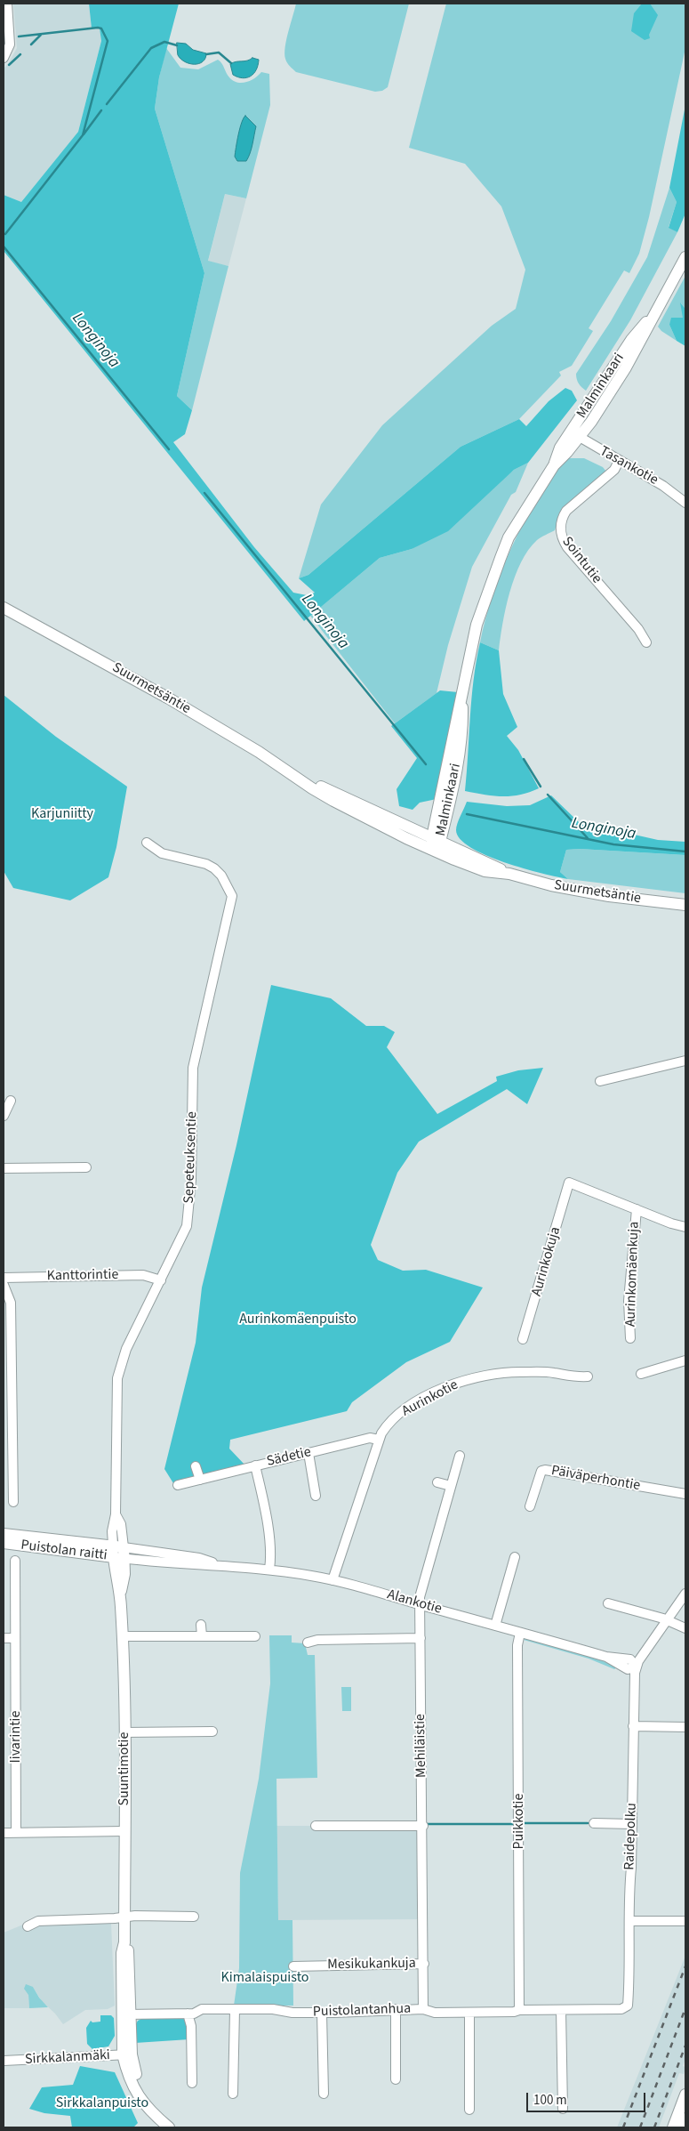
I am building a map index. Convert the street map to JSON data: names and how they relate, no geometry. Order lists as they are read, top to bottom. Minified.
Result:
{"streets":{"main road":["Malminkaari","Suurmetsäntie","Puistolan raitti","Suuntimotie"],"street":["Tasankotie","Sointutie","Sepeteuksentie","Aurinkokuja","Aurinkomäenkuja","Kanttorintie","Aurinkotie","Sädetie","Päiväperhontie","Alankotie","Iivarintie","Mehiläistie","Puikkotie","Raidepolku","Mesikukankuja","Puistolantanhua","Sirkkalanmäki"]},"crossings":[["Malminkaari","Tasankotie"],["Malminkaari","Suurmetsäntie"],["Tasankotie","Sointutie"],["Sepeteuksentie","Kanttorintie"],["Sepeteuksentie","Puistolan raitti"],["Sepeteuksentie","Alankotie"],["Sepeteuksentie","Suuntimotie"],["Aurinkokuja","Aurinkomäenkuja"],["Aurinkotie","Sädetie"],["Aurinkotie","Alankotie"],["Puistolan raitti","Alankotie"],["Puistolan raitti","Suuntimotie"],["Alankotie","Mehiläistie"],["Alankotie","Suuntimotie"],["Alankotie","Puikkotie"],["Alankotie","Raidepolku"],["Mehiläistie","Mesikukankuja"],["Mehiläistie","Puistolantanhua"],["Suuntimotie","Puistolantanhua"],["Suuntimotie","Sirkkalanmäki"],["Puikkotie","Puistolantanhua"],["Raidepolku","Puistolantanhua"]],"water":["Longinoja"],"parks":["Karjuniitty","Aurinkomäenpuisto","Kimalaispuisto","Sirkkalanpuisto"],"scale_bar":"100 m"}
